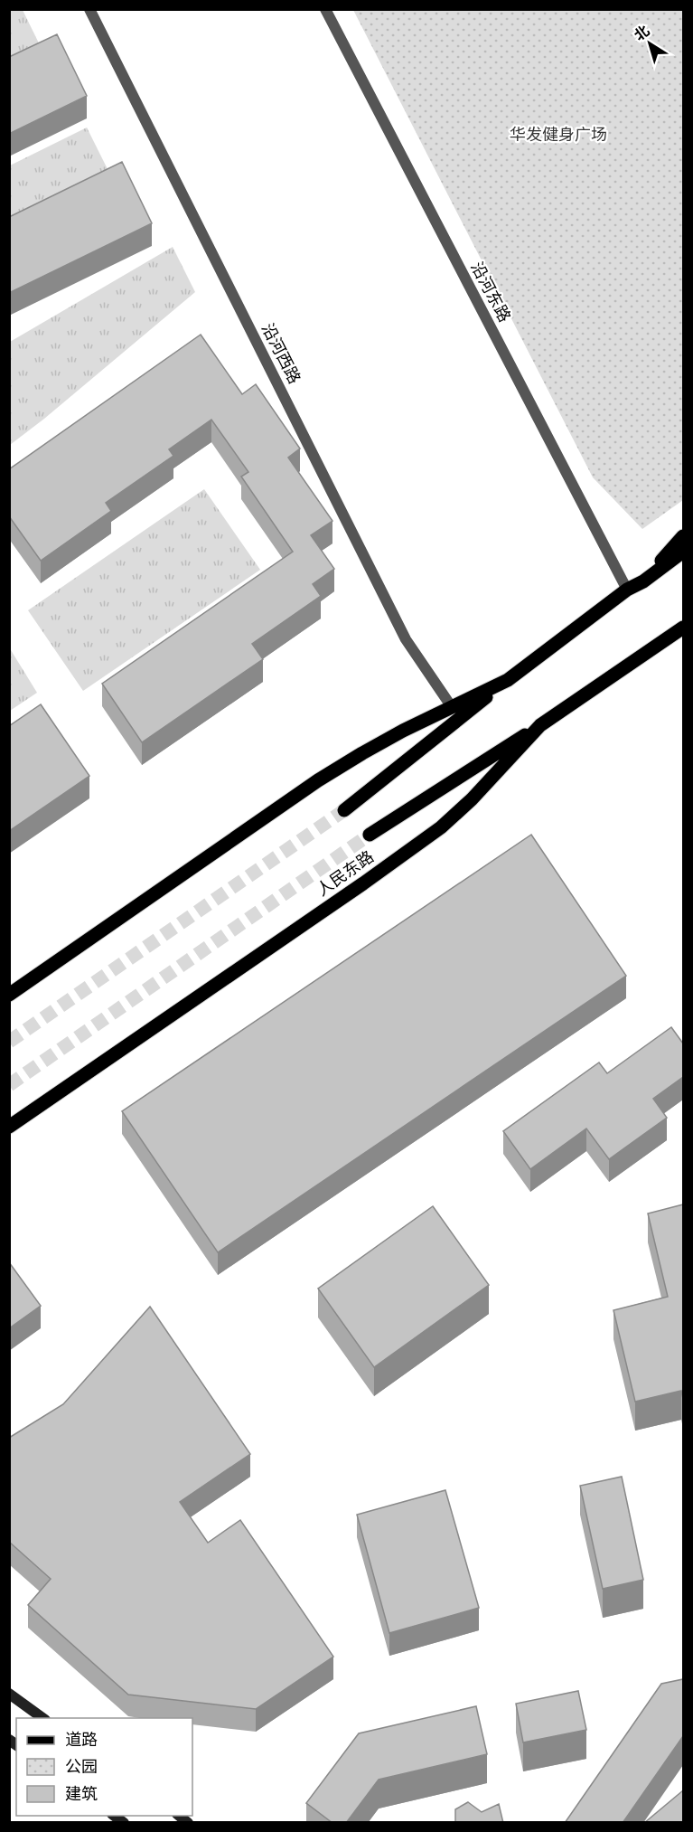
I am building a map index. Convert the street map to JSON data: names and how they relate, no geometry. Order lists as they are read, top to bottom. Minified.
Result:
{"streets":{"main road":["人民东路"],"street":["沿河东路","沿河西路"]},"parks":["华发健身广场"],"legend":["道路","公园","建筑"],"north":"top left"}
